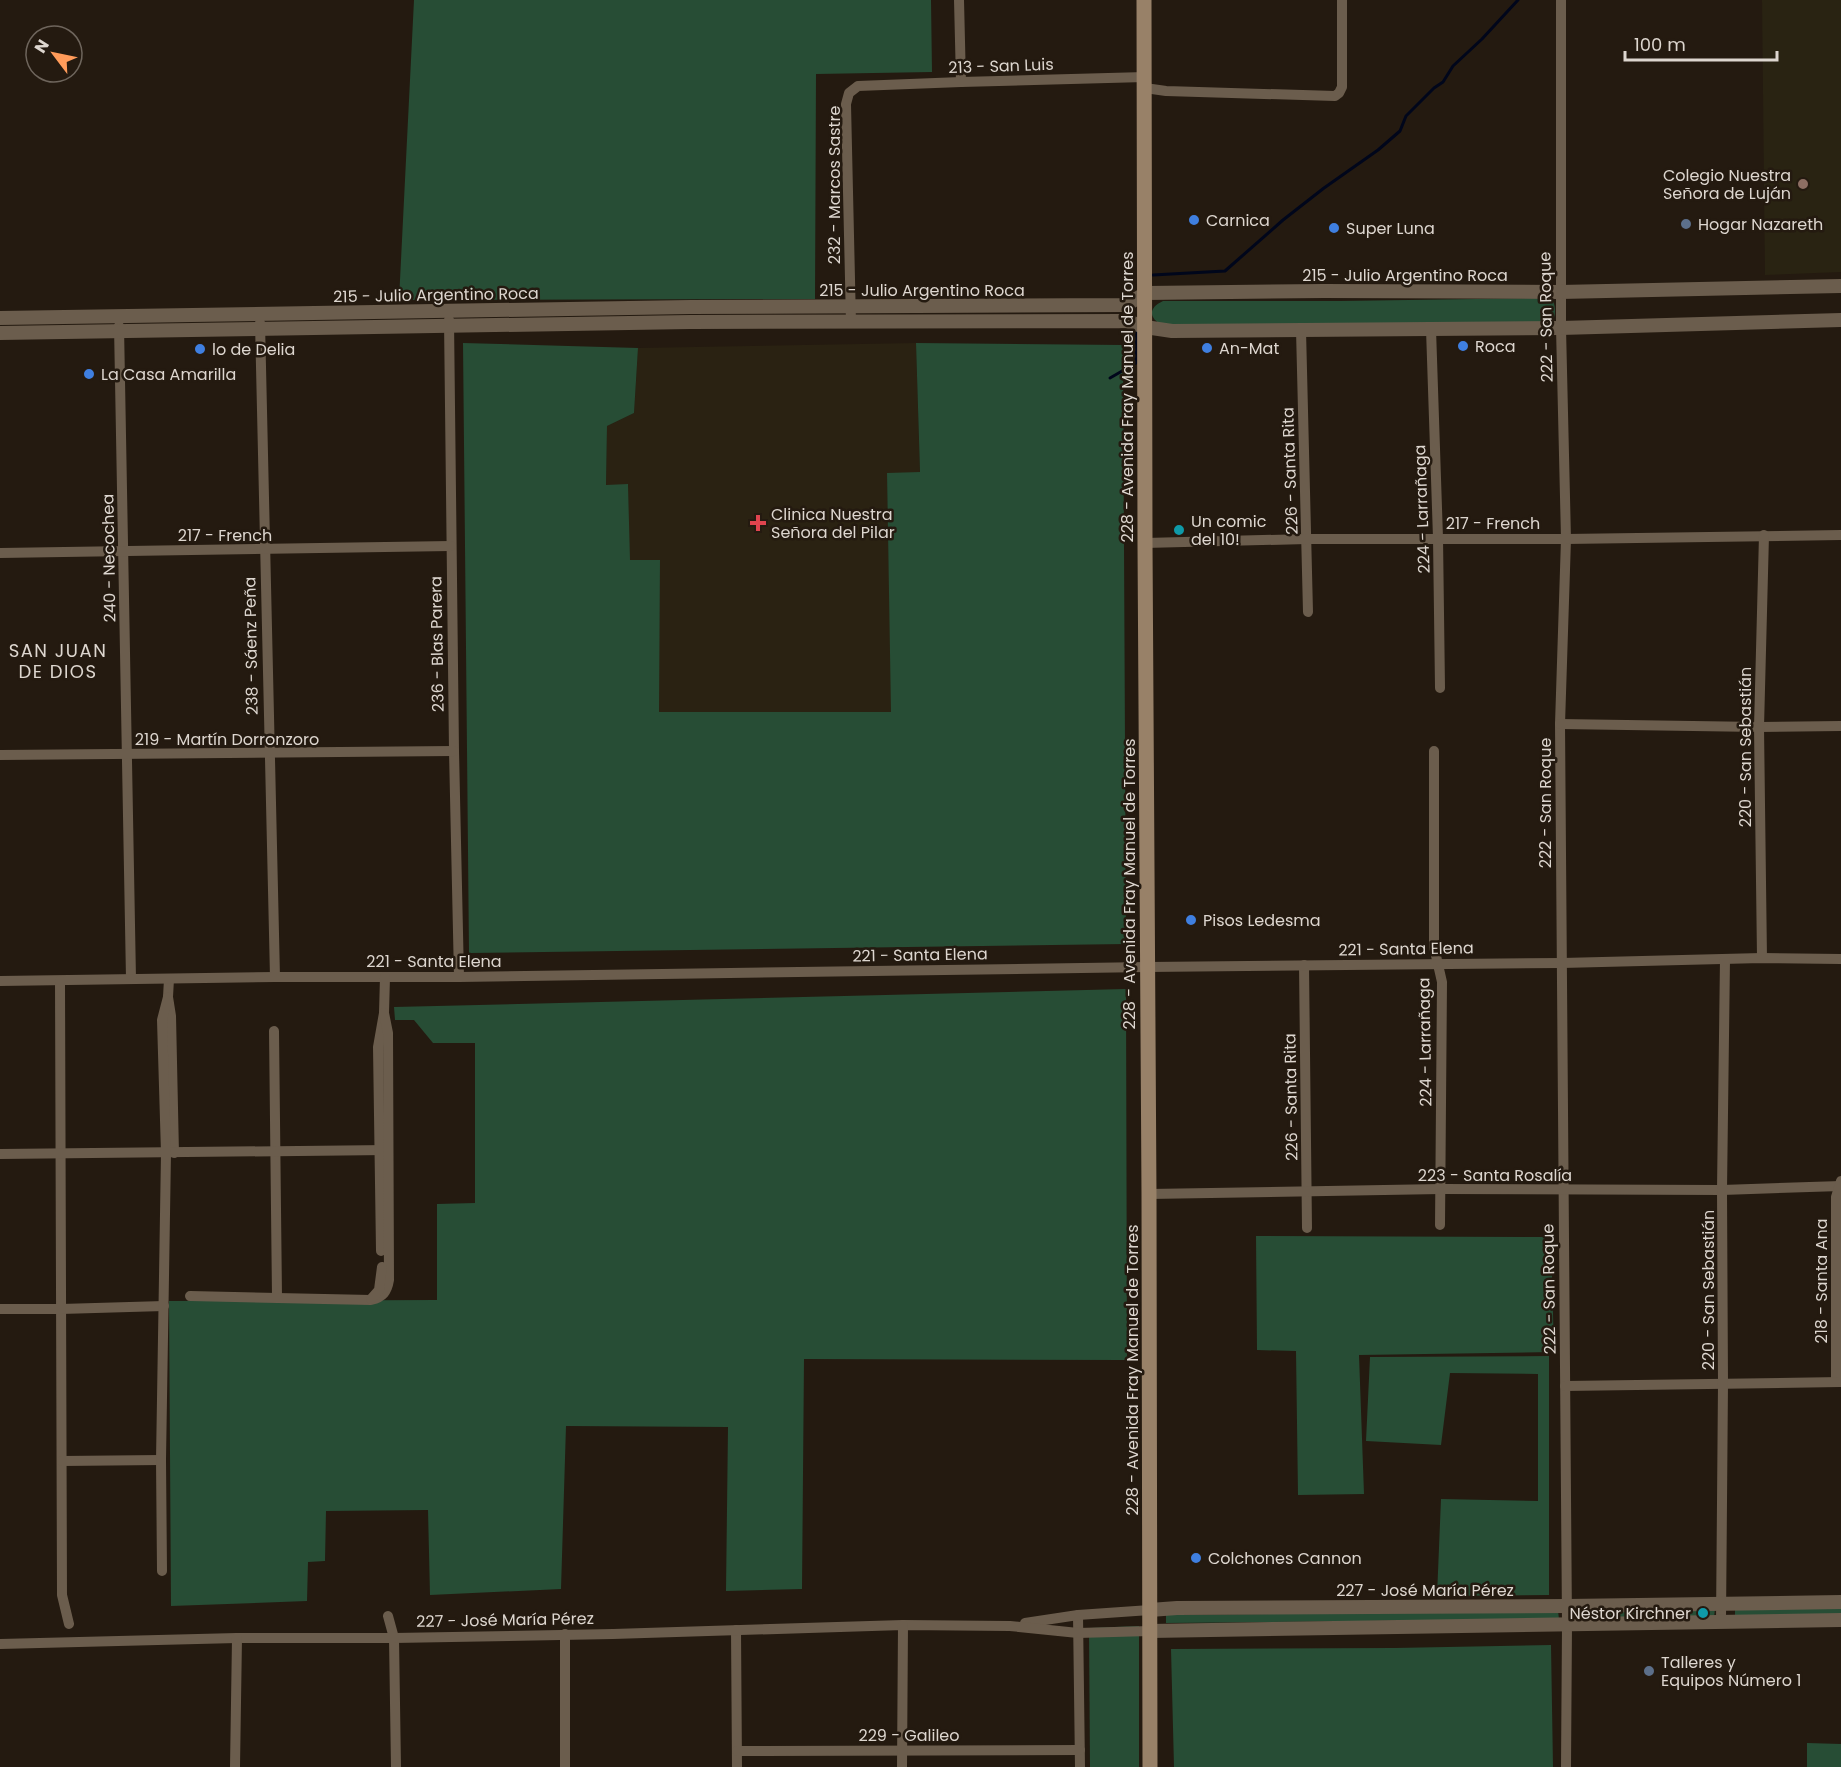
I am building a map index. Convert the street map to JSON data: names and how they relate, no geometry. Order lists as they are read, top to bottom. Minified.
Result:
{"streets":{"main road":["228 - Avenida Fray Manuel de Torres"],"street":["213 - San Luis","232 - Marcos Sastre","215 - Julio Argentino Roca","222 - San Roque","226 - Santa Rita","224 - Larrañaga","217 - French","240 - Necochea","236 - Blas Parera","238 - Sáenz Peña","219 - Martín Dorronzoro","220 - San Sebastián","221 - Santa Elena","223 - Santa Rosalía","218 - Santa Ana","227 - José María Pérez","229 - Galileo"]},"crossings":[["213 - San Luis","232 - Marcos Sastre"],["213 - San Luis","228 - Avenida Fray Manuel de Torres"],["232 - Marcos Sastre","215 - Julio Argentino Roca"],["215 - Julio Argentino Roca","222 - San Roque"],["215 - Julio Argentino Roca","228 - Avenida Fray Manuel de Torres"],["215 - Julio Argentino Roca","226 - Santa Rita"],["215 - Julio Argentino Roca","224 - Larrañaga"],["215 - Julio Argentino Roca","240 - Necochea"],["215 - Julio Argentino Roca","236 - Blas Parera"],["215 - Julio Argentino Roca","238 - Sáenz Peña"],["222 - San Roque","217 - French"],["222 - San Roque","221 - Santa Elena"],["222 - San Roque","223 - Santa Rosalía"],["222 - San Roque","227 - José María Pérez"],["228 - Avenida Fray Manuel de Torres","217 - French"],["228 - Avenida Fray Manuel de Torres","221 - Santa Elena"],["228 - Avenida Fray Manuel de Torres","223 - Santa Rosalía"],["228 - Avenida Fray Manuel de Torres","227 - José María Pérez"],["226 - Santa Rita","217 - French"],["226 - Santa Rita","221 - Santa Elena"],["226 - Santa Rita","223 - Santa Rosalía"],["224 - Larrañaga","217 - French"],["224 - Larrañaga","221 - Santa Elena"],["224 - Larrañaga","223 - Santa Rosalía"],["217 - French","240 - Necochea"],["217 - French","236 - Blas Parera"],["217 - French","238 - Sáenz Peña"],["217 - French","220 - San Sebastián"],["240 - Necochea","219 - Martín Dorronzoro"],["240 - Necochea","221 - Santa Elena"],["236 - Blas Parera","219 - Martín Dorronzoro"],["236 - Blas Parera","221 - Santa Elena"],["238 - Sáenz Peña","219 - Martín Dorronzoro"],["238 - Sáenz Peña","221 - Santa Elena"],["220 - San Sebastián","221 - Santa Elena"],["220 - San Sebastián","223 - Santa Rosalía"],["220 - San Sebastián","227 - José María Pérez"],["223 - Santa Rosalía","218 - Santa Ana"]],"districts":["SAN JUAN DE DIOS"],"places":{"other":["Colegio Nuestra Señora de Luján","Carnica","Hogar Nazareth","Super Luna","Roca","An-Mat","lo de Delia","La Casa Amarilla","Un comic del 10!","Pisos Ledesma","Colchones Cannon","Néstor Kirchner","Talleres y Equipos Número 1"],"health":["Clinica Nuestra Señora del Pilar"]},"scale_bar":"100 m","north":"top left"}
